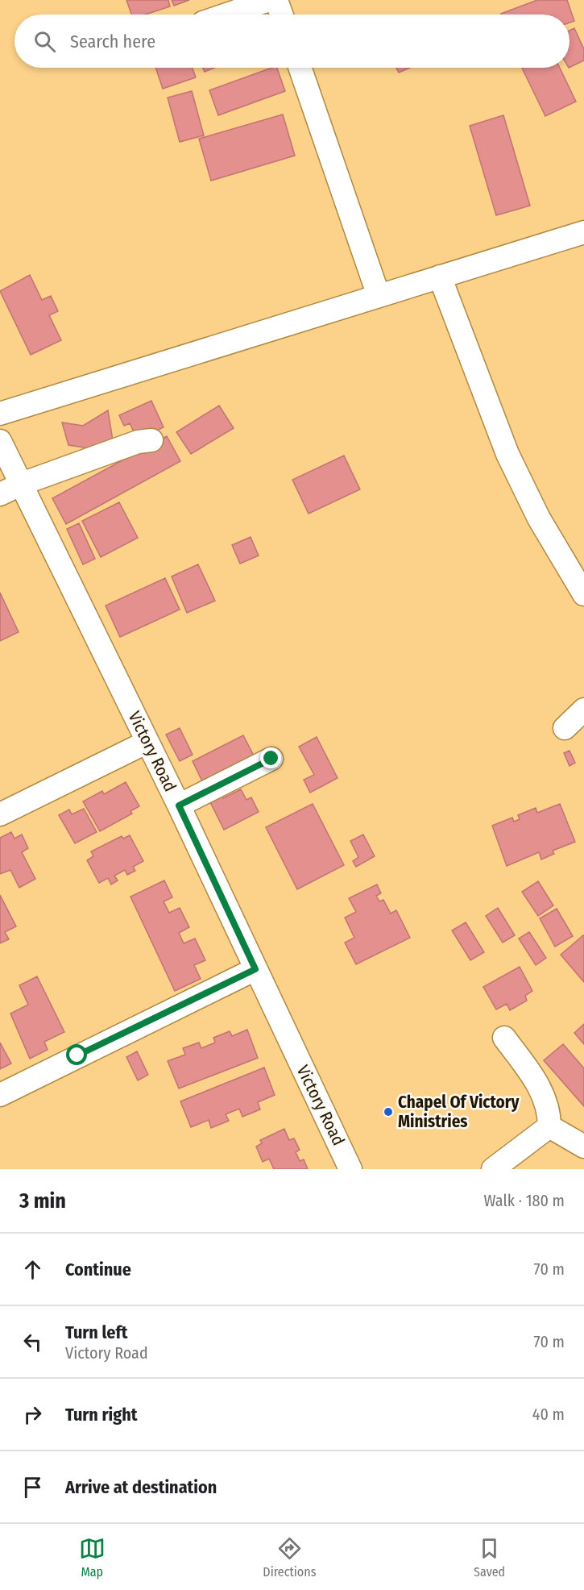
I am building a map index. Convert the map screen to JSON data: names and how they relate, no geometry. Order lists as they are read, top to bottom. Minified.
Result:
{"streets":{"street":["Victory Road"]},"places":["Chapel Of Victory Ministries"],"page":{"search":"Search here","heading":["3 min","Walk · 180 m"],"list":[["Continue","70 m"],["Turn left","Victory Road","70 m"],["Turn right","40 m"],"Arrive at destination"],"nav":["Map","Directions","Saved"]}}
